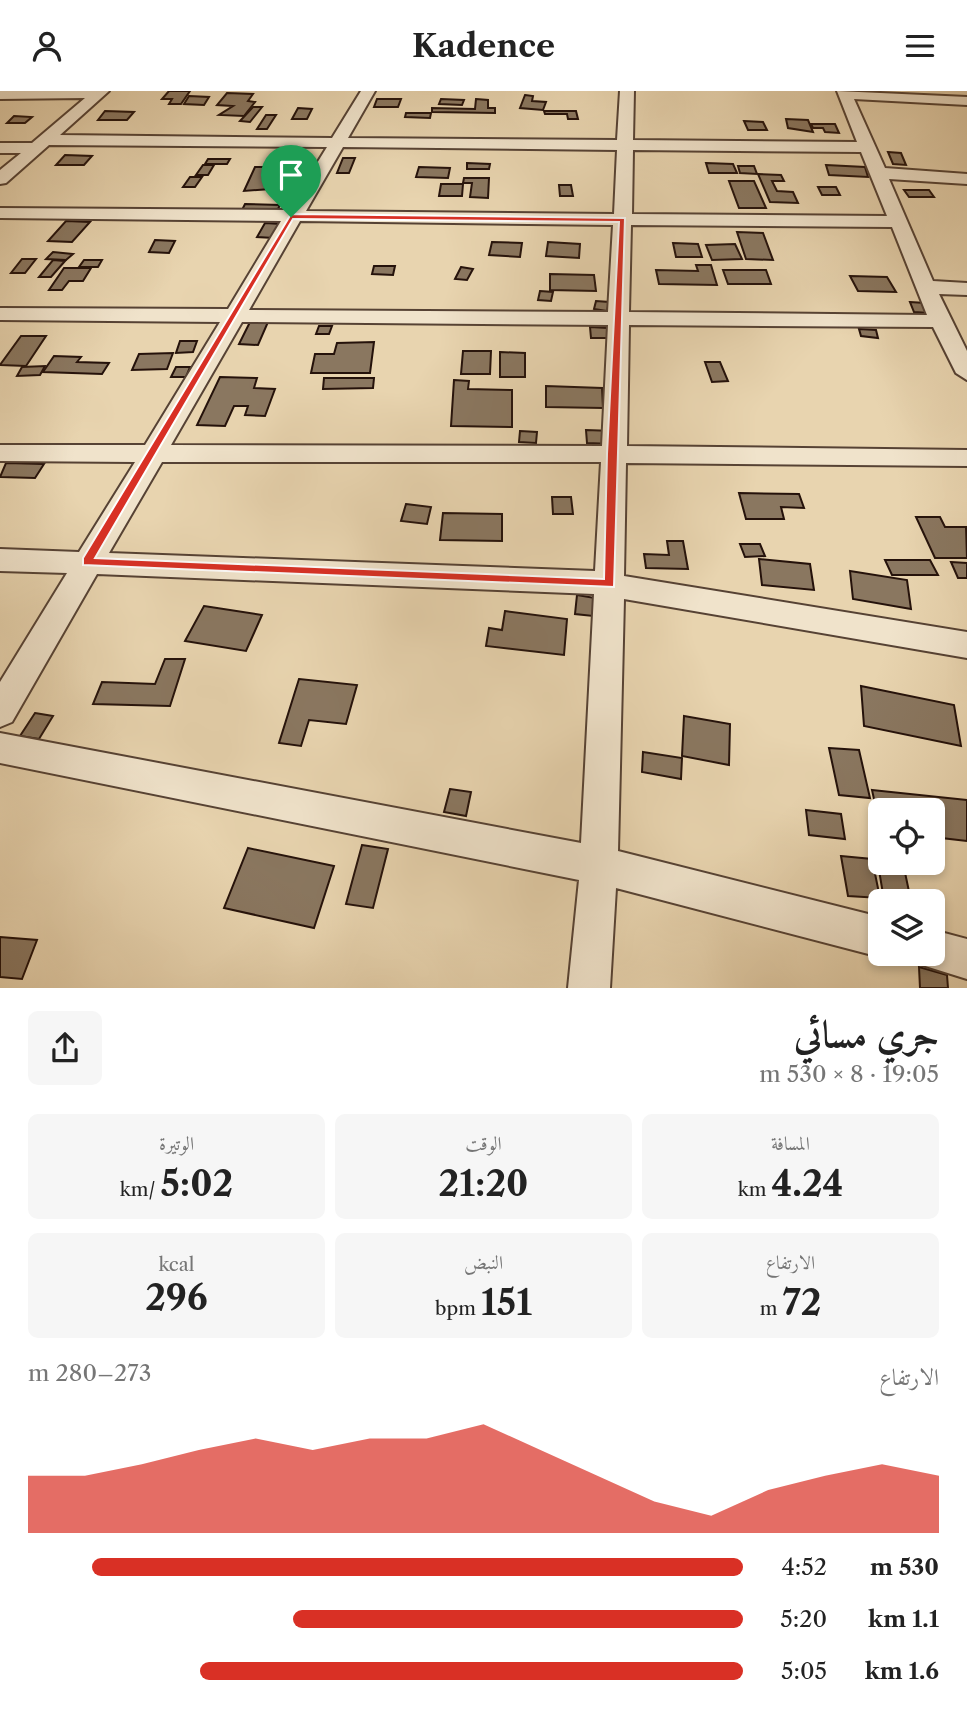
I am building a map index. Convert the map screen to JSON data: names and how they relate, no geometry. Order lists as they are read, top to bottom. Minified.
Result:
{"page":{"header":"Kadence","heading":["جري مسائي","19:05 · 8 × 530 m"],"stats":[["المسافة","4.24 km"],["الوقت","21:20"],["الوتيرة","5:02 /km"],["الارتفاع","72 m"],["النبض","151 bpm"],["kcal","296"]],"chart":["الارتفاع","273–280 m"],"list":[{"name":"530 m","note":"4:52"},{"name":"1.1 km","note":"5:20"},{"name":"1.6 km","note":"5:05"}]}}
